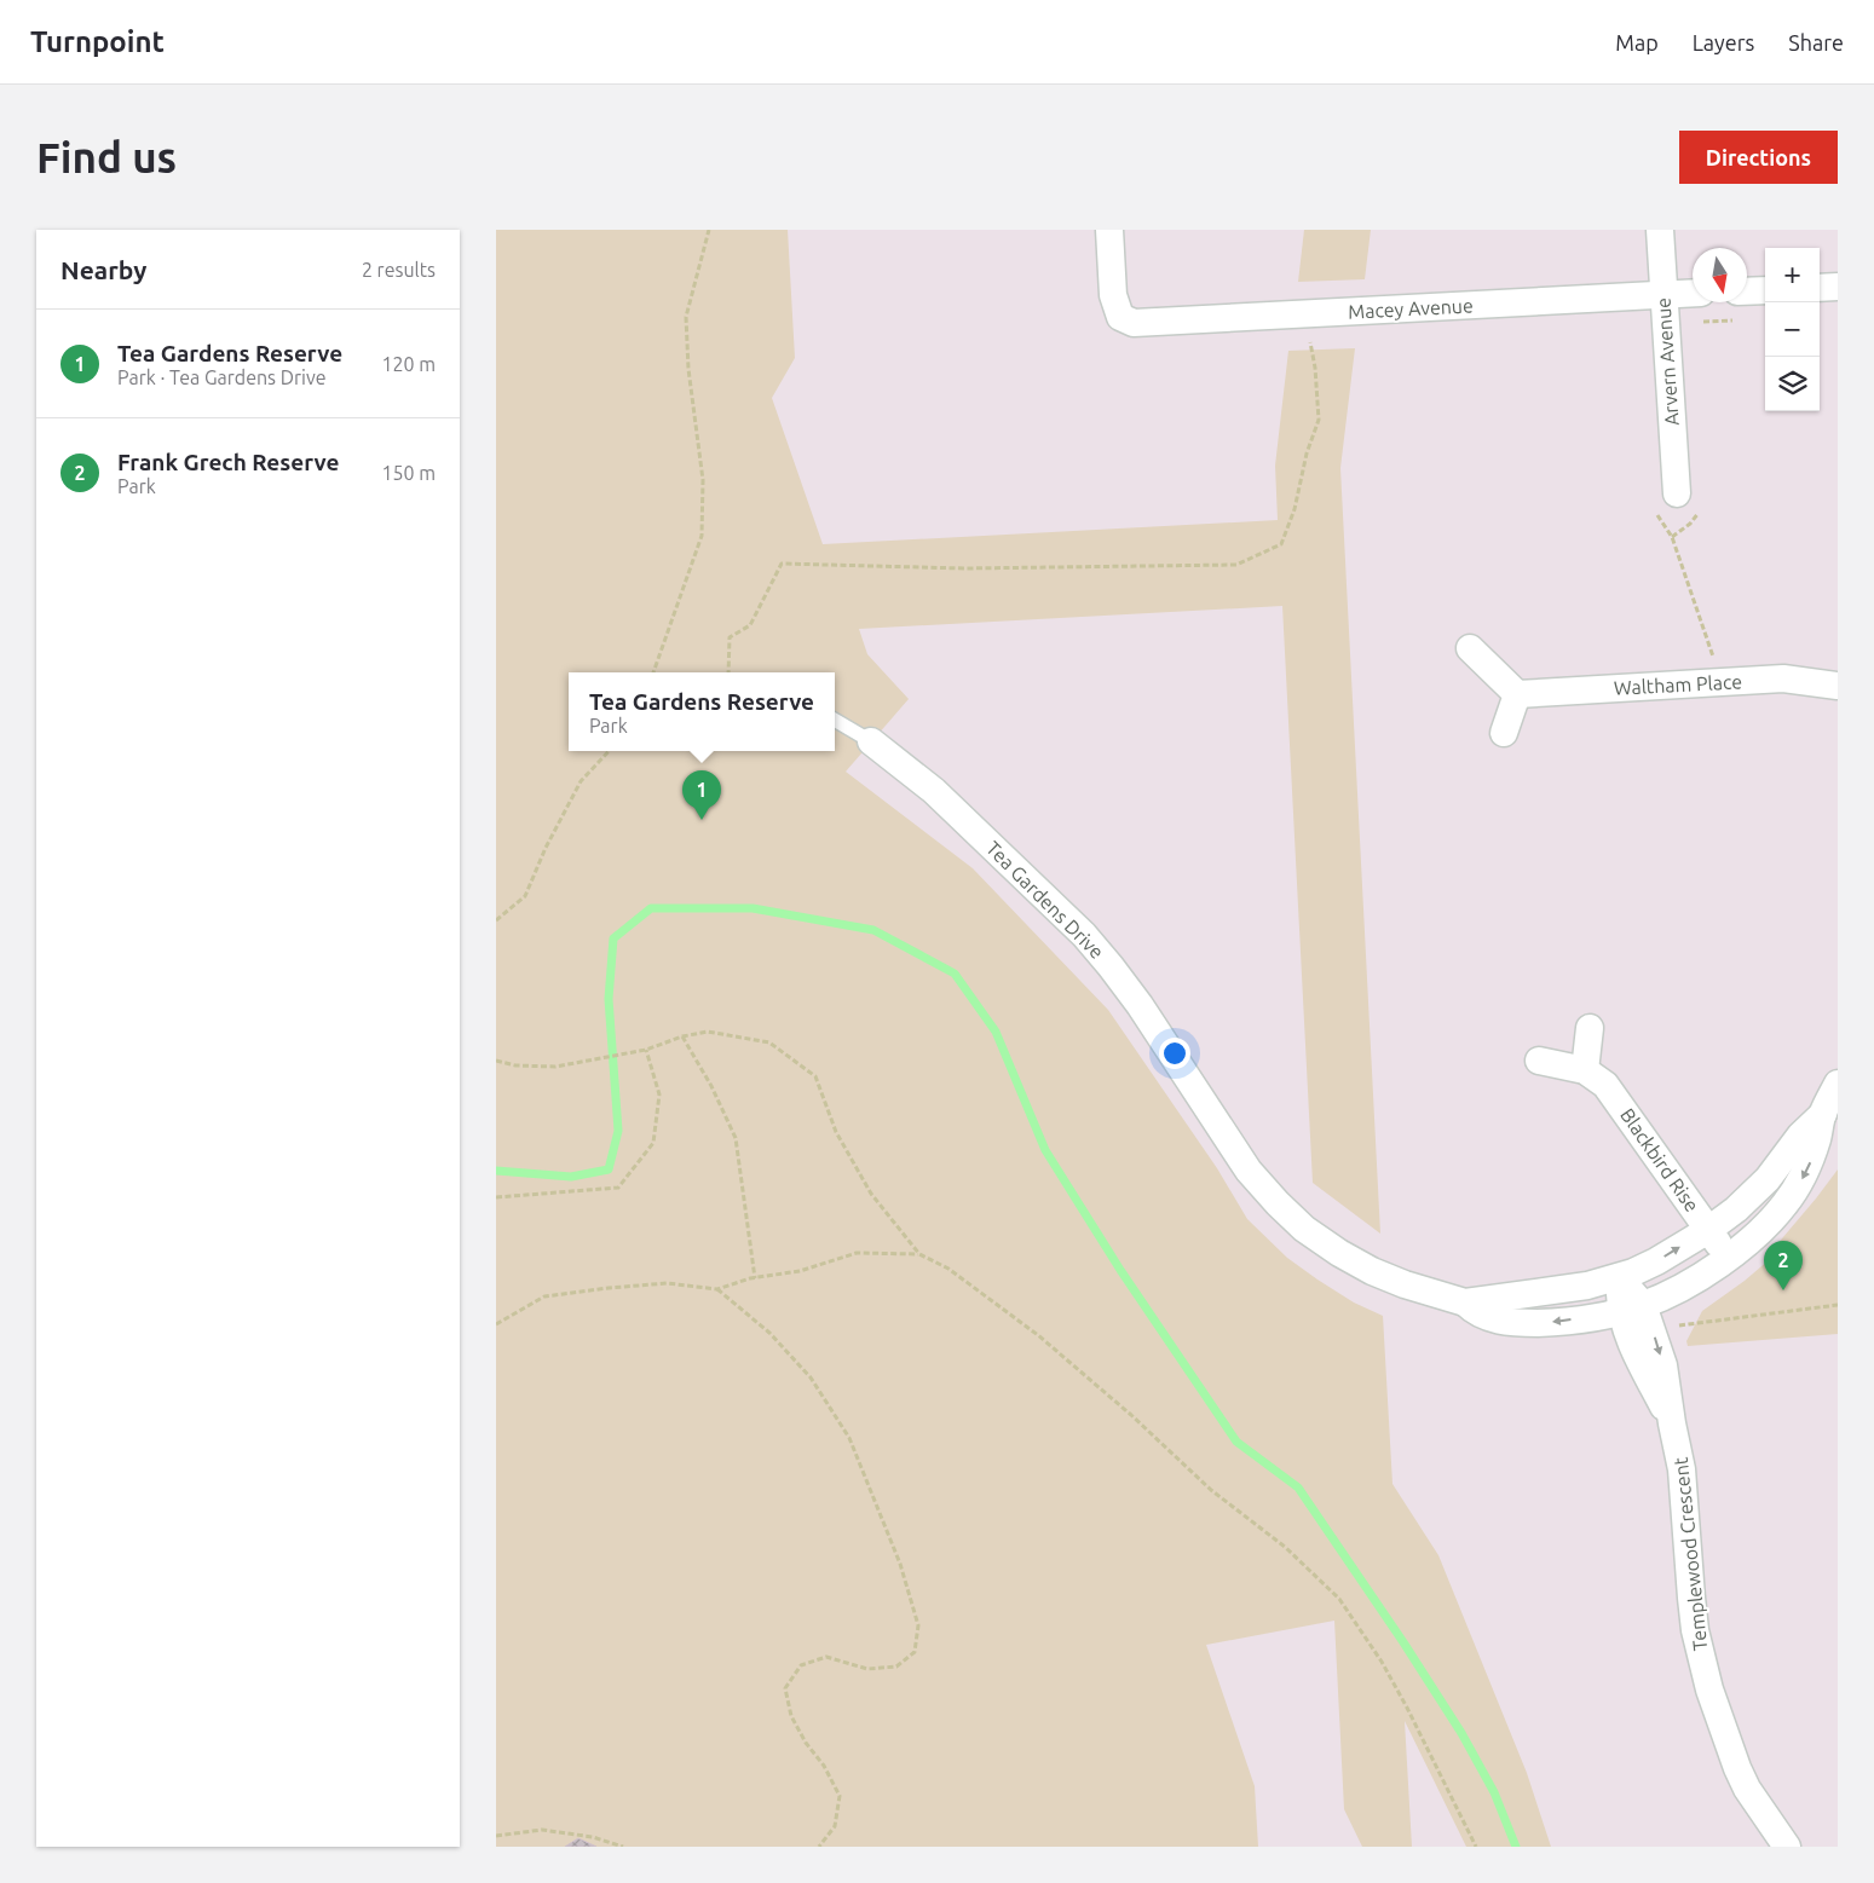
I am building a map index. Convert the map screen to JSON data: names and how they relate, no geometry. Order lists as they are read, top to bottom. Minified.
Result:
{"streets":{"street":["Macey Avenue","Arvern Avenue","Waltham Place","Tea Gardens Drive","Blackbird Rise","Templewood Crescent"]},"crossings":[["Macey Avenue","Arvern Avenue"],["Tea Gardens Drive","Templewood Crescent"]],"north":"bottom","page":{"header":"Turnpoint","nav":["Map","Layers","Share"],"buttons":"Directions","title":"Find us","heading":["Nearby","2 results"],"map_buttons":["+","−"],"list":[{"mark":"1","name":"Tea Gardens Reserve","note":"Park · Tea Gardens Drive","value":"120 m"},{"mark":"2","name":"Frank Grech Reserve","note":"Park","value":"150 m"}],"popup":["Tea Gardens Reserve","Park"],"pins":["1","2"]}}
